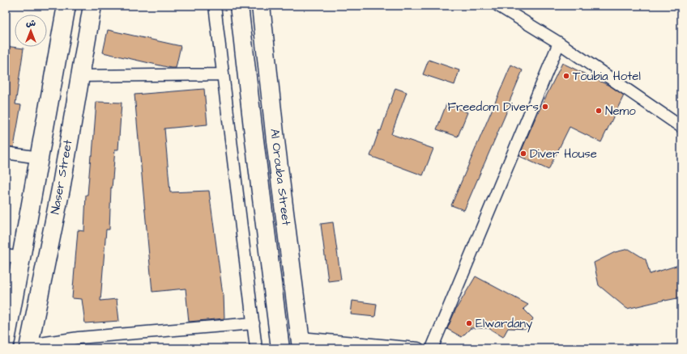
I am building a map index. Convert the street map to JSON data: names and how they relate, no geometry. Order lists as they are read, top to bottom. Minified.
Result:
{"streets":{"main road":["Naser Street","Al Orouba Street"]},"places":["Toubia Hotel","Freedom Divers","Nemo","Diver House","Elwardany"],"north":"top"}
